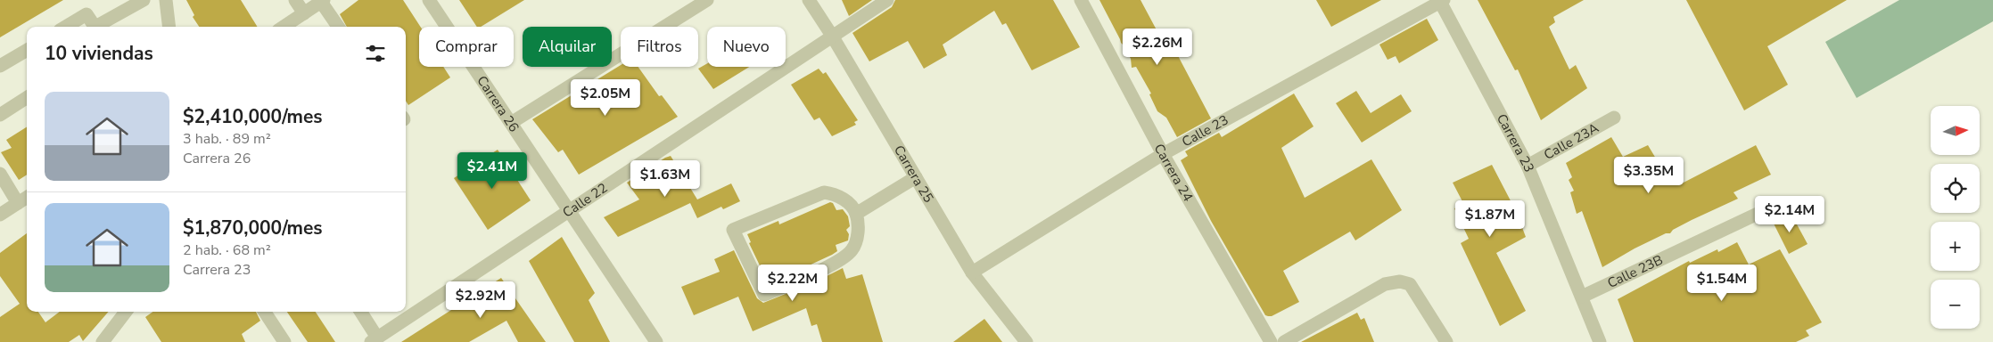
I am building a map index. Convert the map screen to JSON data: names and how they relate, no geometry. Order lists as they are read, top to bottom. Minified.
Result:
{"streets":{"street":["Carrera 26","Calle 23","Calle 23A","Carrera 23","Carrera 24","Carrera 25","Calle 22","Calle 23B"]},"crossings":[["Carrera 26","Calle 22"],["Calle 23","Carrera 23"],["Calle 23","Carrera 24"],["Calle 23","Carrera 25"],["Calle 23A","Carrera 23"],["Carrera 23","Calle 23B"],["Carrera 25","Calle 22"]],"north":"right","page":{"chip":["Comprar","Alquilar","Filtros","Nuevo"],"heading":"10 viviendas","price":["$2.26M","$2.05M","$2.41M","$3.35M","$1.63M","$2.14M","$1.87M","$2.22M","$1.54M","$2.92M"],"list":[{"name":"$2,410,000/mes","note":"3 hab. · 89 m² · Carrera 26"},{"name":"$1,870,000/mes","note":"2 hab. · 68 m² · Carrera 23"}],"map_buttons":["+","−"]}}
